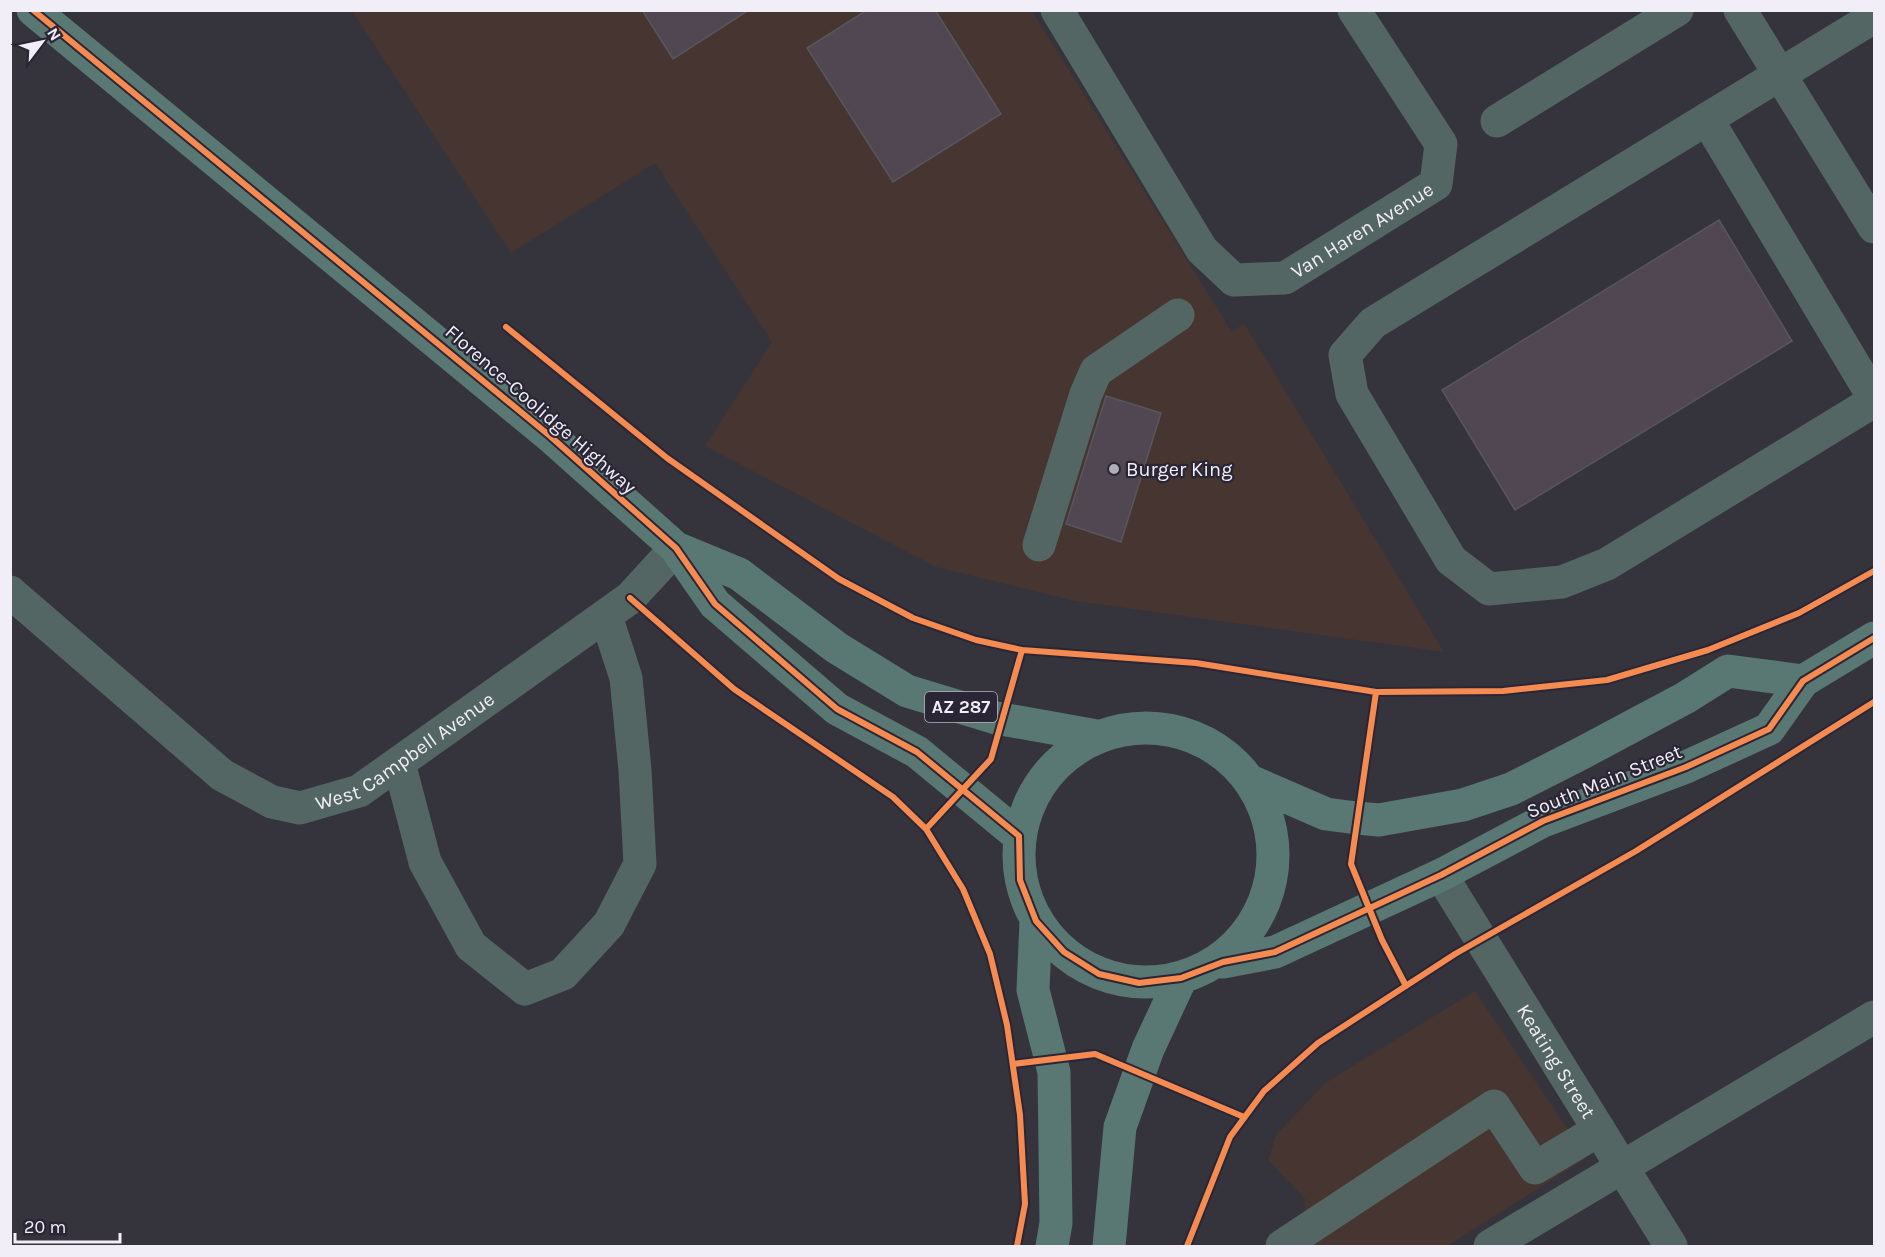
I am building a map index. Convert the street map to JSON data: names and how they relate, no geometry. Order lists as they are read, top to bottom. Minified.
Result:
{"streets":{"main road":["Florence-Coolidge Highway","AZ 287","South Main Street"],"street":["Van Haren Avenue","West Campbell Avenue","Keating Street"]},"crossings":[["Florence-Coolidge Highway","West Campbell Avenue"],["South Main Street","Keating Street"]],"places":["Burger King"],"scale_bar":"20 m","north":"top right"}
